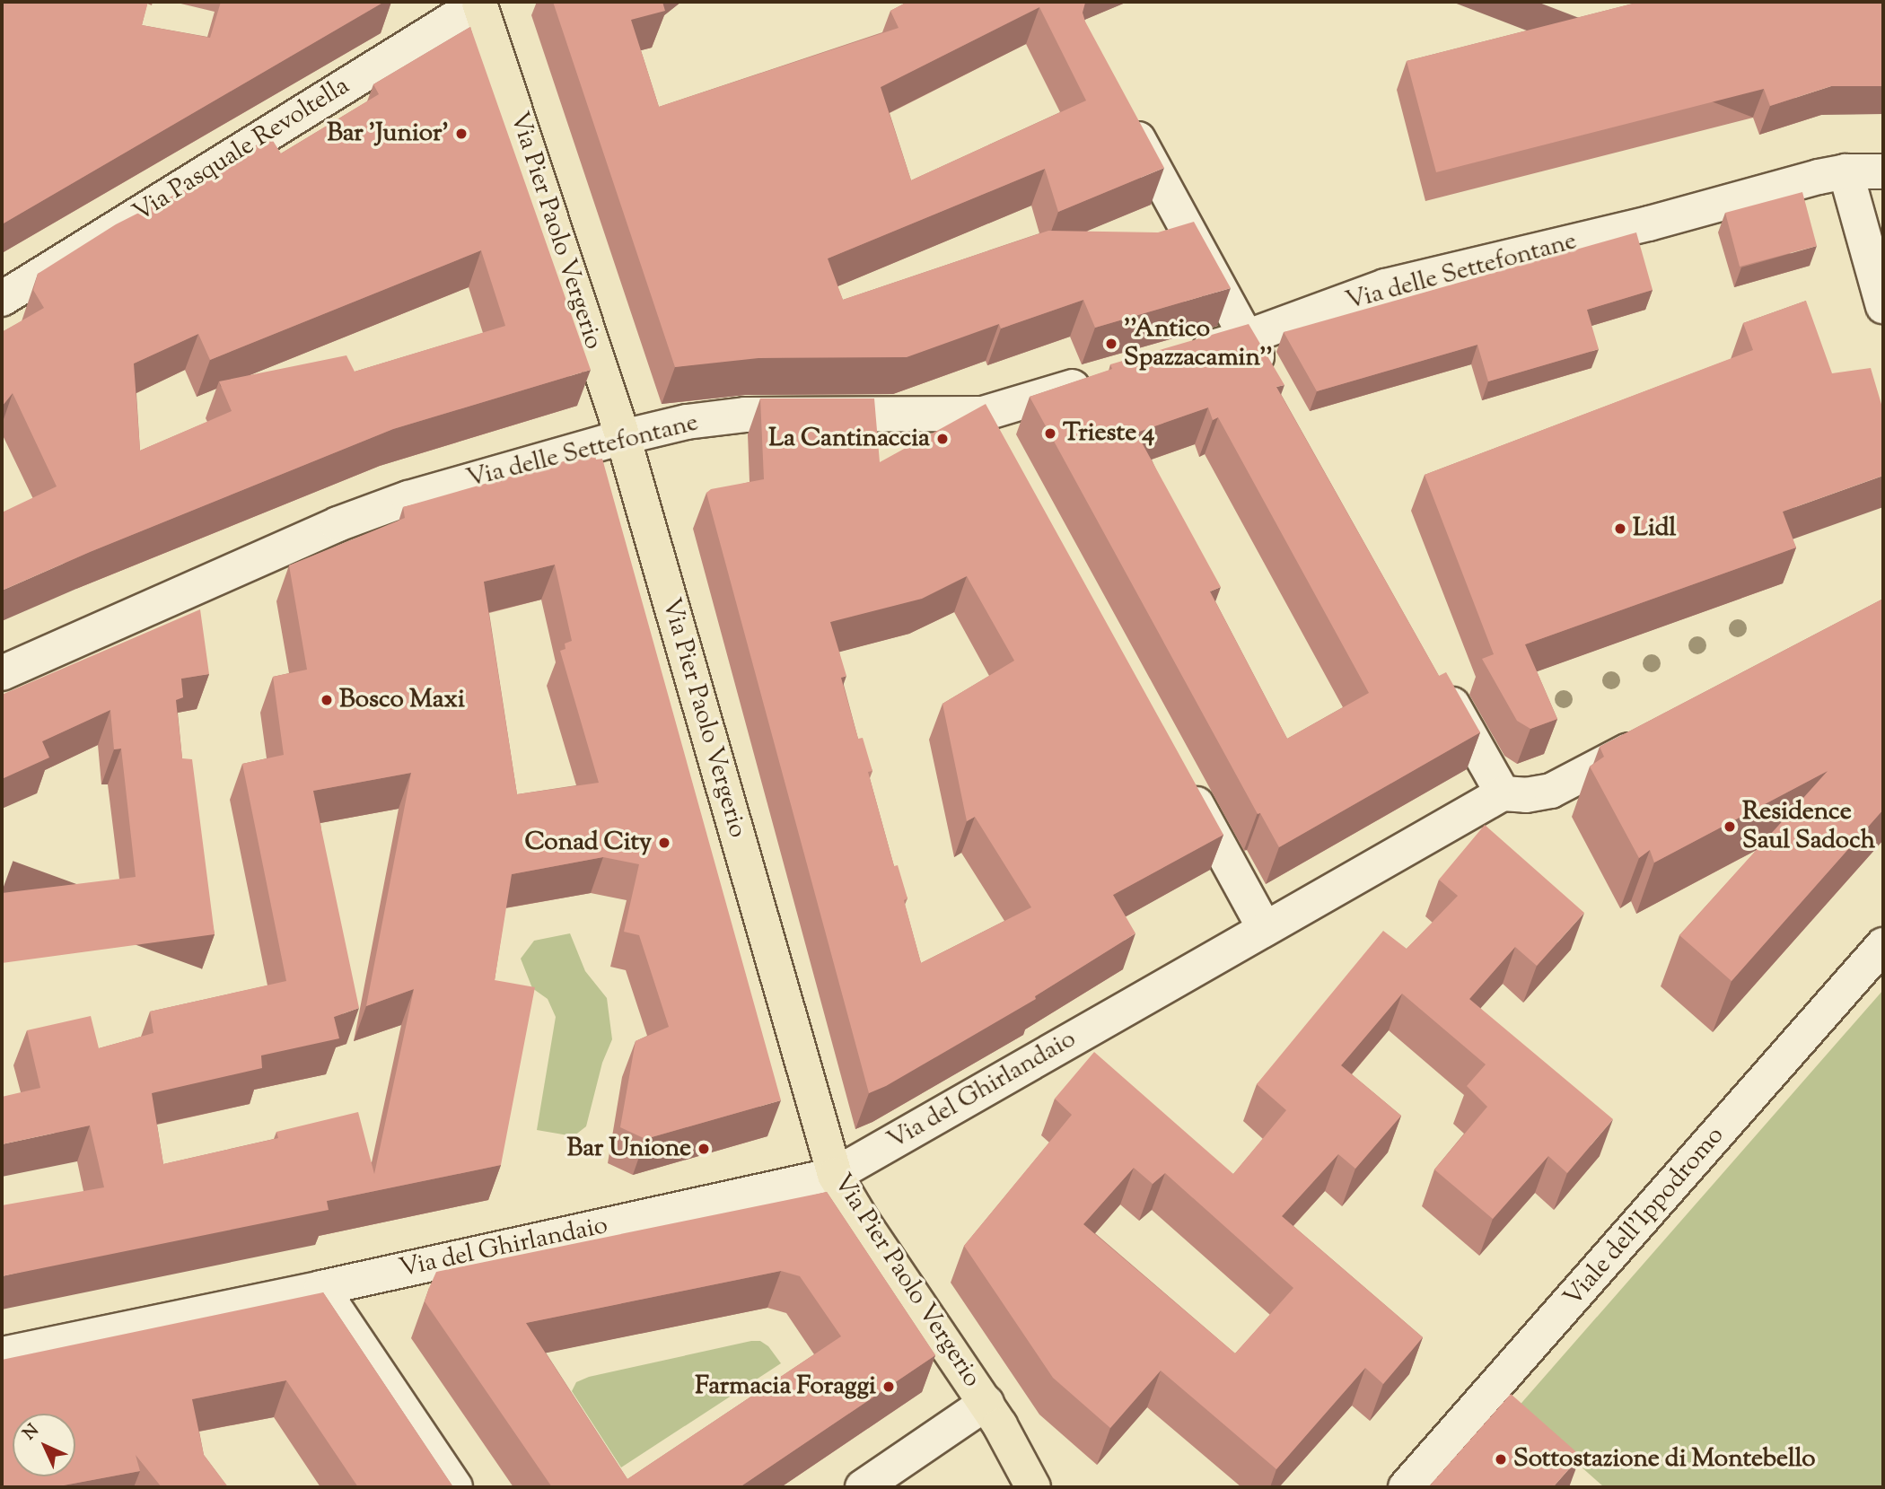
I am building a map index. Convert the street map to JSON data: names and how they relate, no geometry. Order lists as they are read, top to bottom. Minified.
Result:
{"streets":{"main road":["Via Pier Paolo Vergerio"],"street":["Via Pasquale Revoltella","Via delle Settefontane","Via del Ghirlandaio","Viale dell'Ippodromo"]},"crossings":[["Via Pasquale Revoltella","Via Pier Paolo Vergerio"],["Via Pier Paolo Vergerio","Via delle Settefontane"],["Via Pier Paolo Vergerio","Via del Ghirlandaio"]],"places":["Bar 'Junior'","''Antico Spazzacamin''","Trieste 4","La Cantinaccia","Lidl","Bosco Maxi","Residence Saul Sadoch","Conad City","Bar Unione","Farmacia Foraggi","Sottostazione di Montebello"],"north":"top left"}
